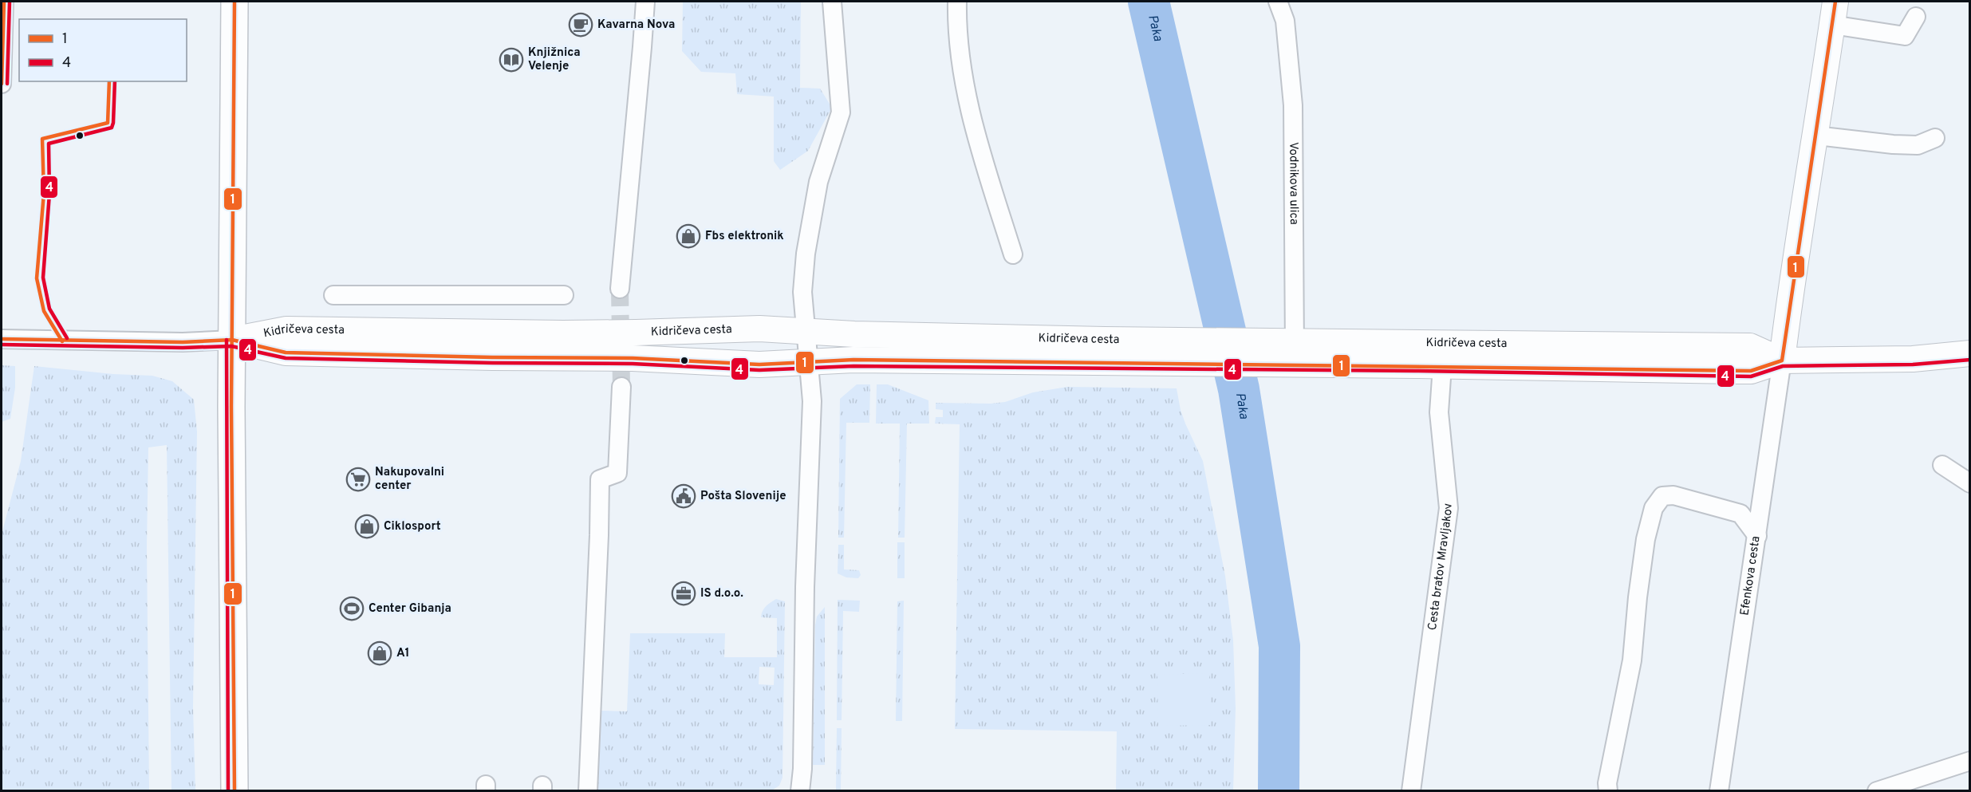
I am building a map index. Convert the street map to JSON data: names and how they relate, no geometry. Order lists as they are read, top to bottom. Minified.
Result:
{"streets":{"main road":["Kidričeva cesta"],"street":["Vodnikova ulica","Cesta bratov Mravljakov","Efenkova cesta"]},"crossings":[["Vodnikova ulica","Kidričeva cesta"],["Kidričeva cesta","Cesta bratov Mravljakov"],["Kidričeva cesta","Efenkova cesta"]],"water":["Paka"],"places":{"cafe":["Kavarna Nova"],"library":["Knjižnica Velenje"],"shop":["Fbs elektronik","Ciklosport","A1"],"supermarket":["Nakupovalni center"],"public building":["Pošta Slovenije"],"office":["IS d.o.o."],"sports":["Center Gibanja"]},"lines":["transit line 1","transit line 4"],"legend":["1","4"]}
